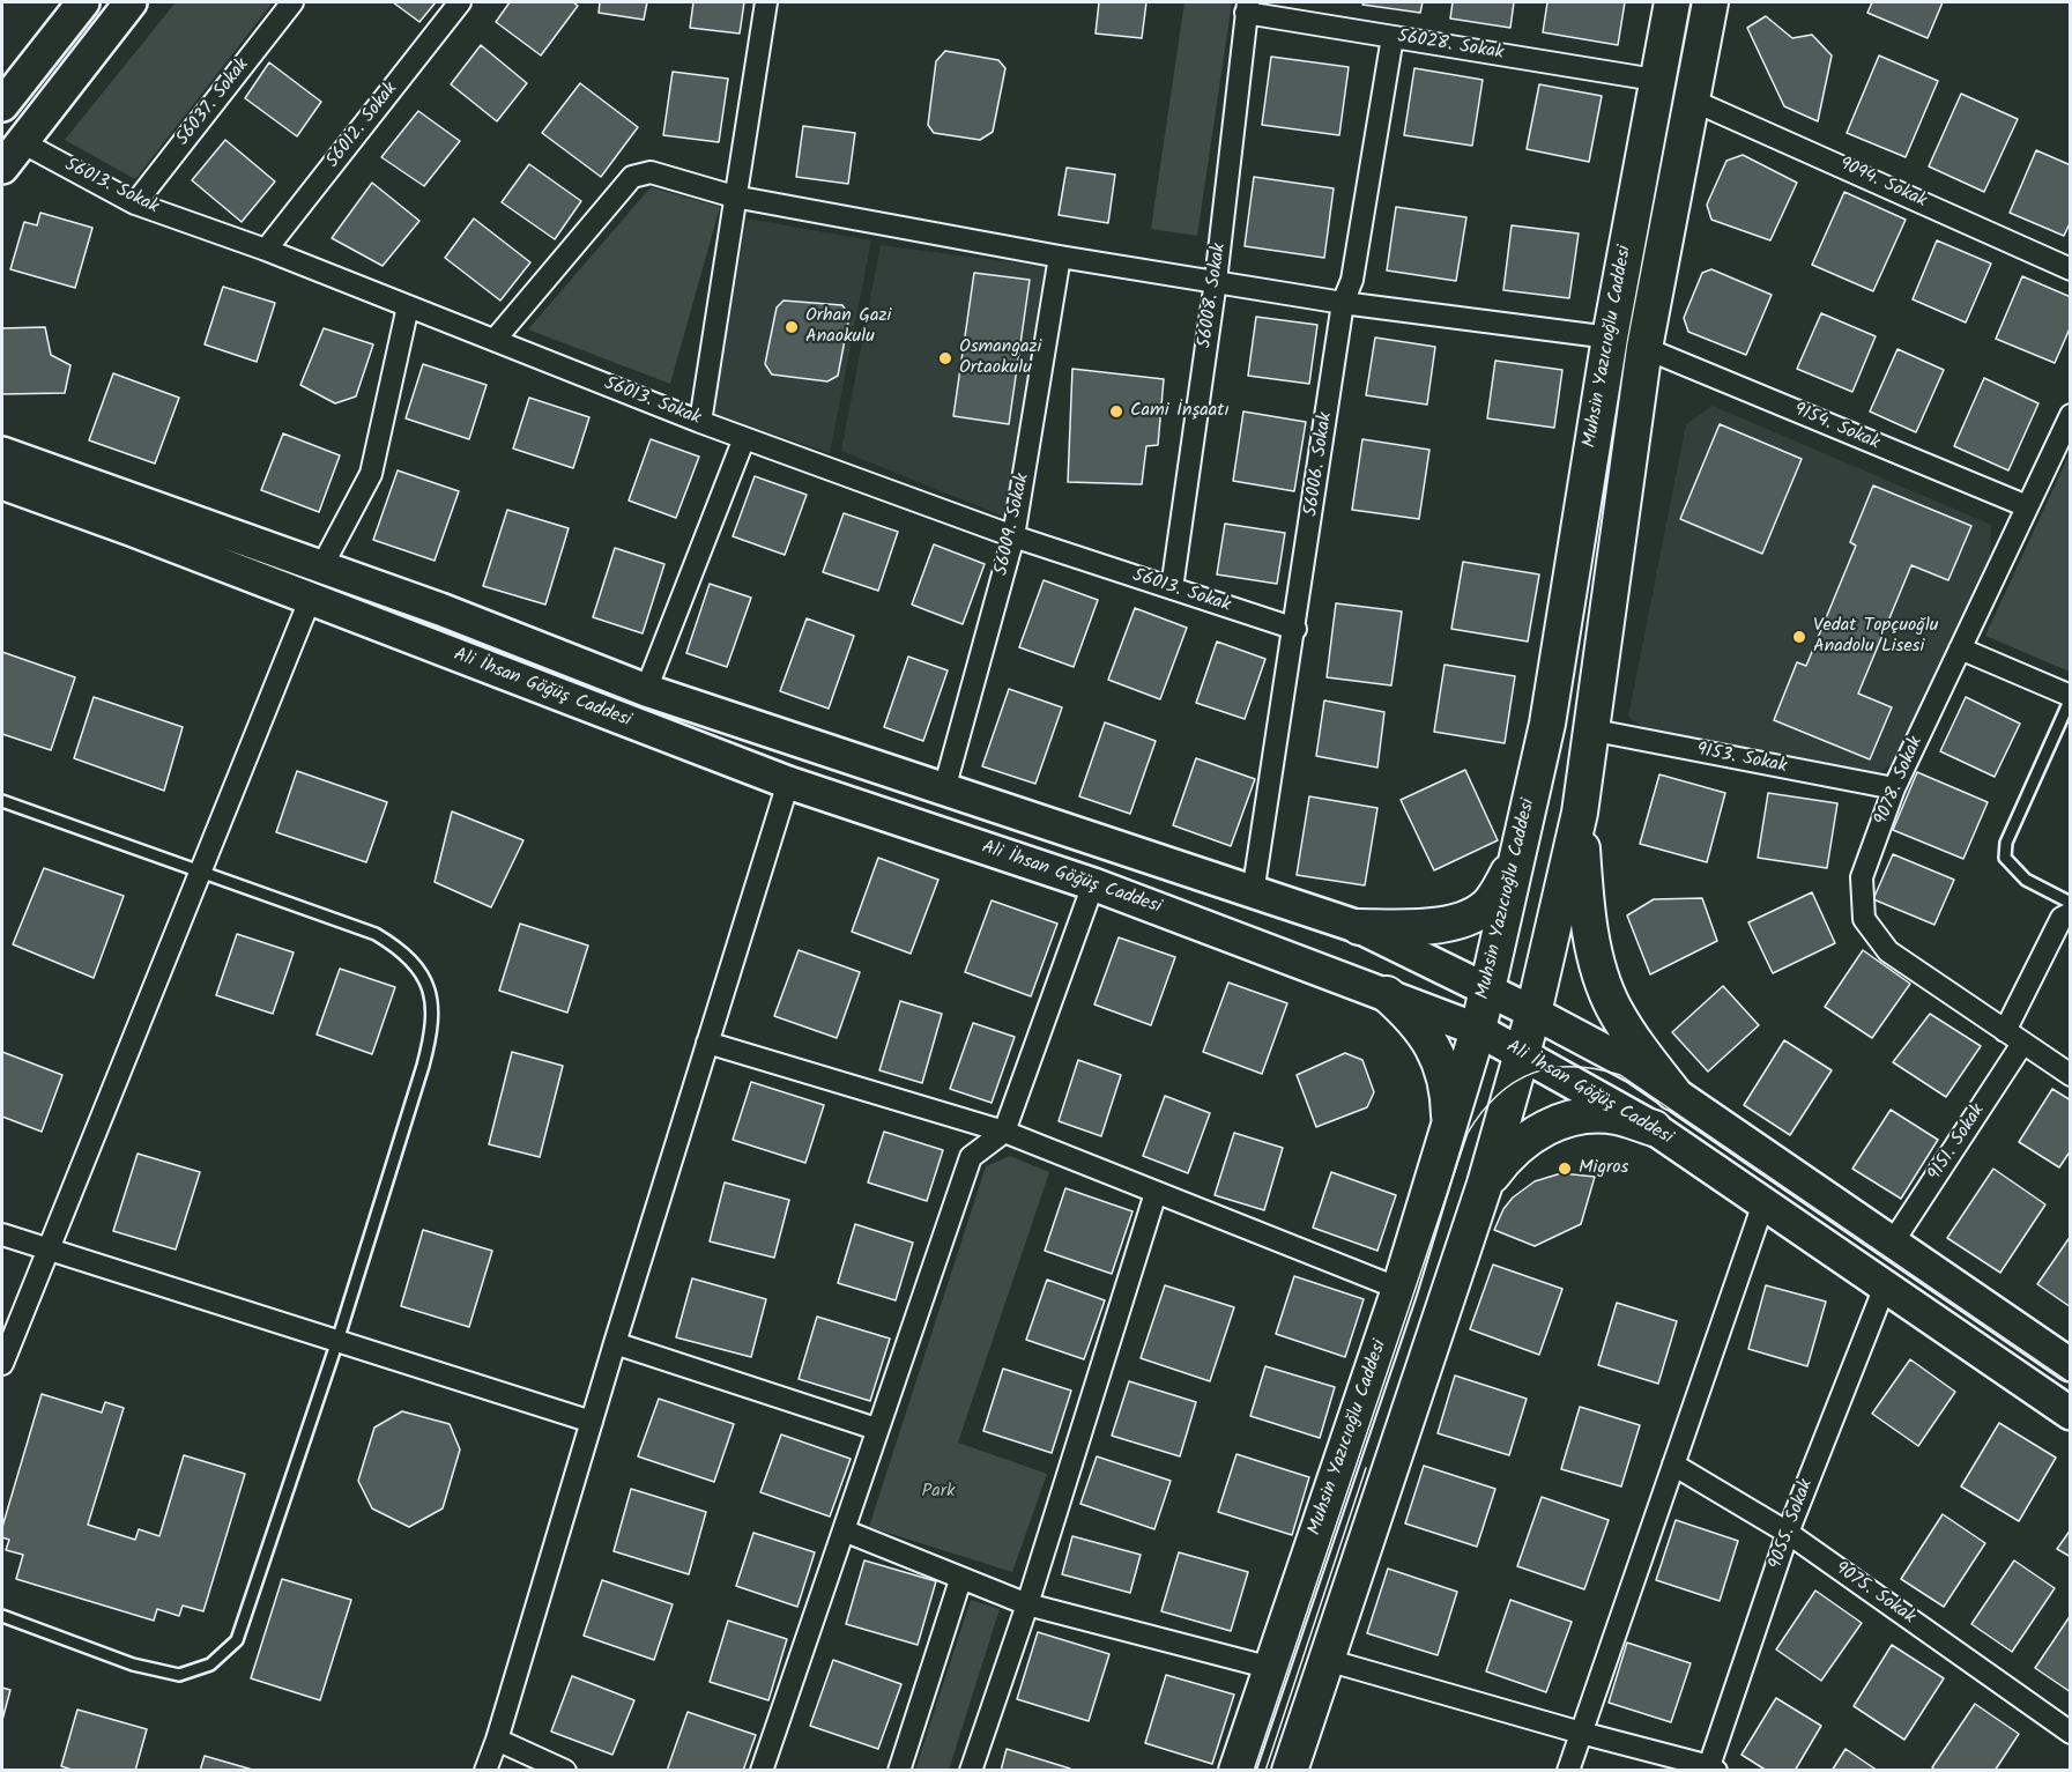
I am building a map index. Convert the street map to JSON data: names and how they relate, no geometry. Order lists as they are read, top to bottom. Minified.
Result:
{"streets":{"main road":["Muhsin Yazıcıoğlu Caddesi","Ali İhsan Göğüş Caddesi"],"street":["56028. Sokak","56037. Sokak","56012. Sokak","9094. Sokak","56013. Sokak","56008. Sokak","9154. Sokak","56006. Sokak","56009. Sokak","9153. Sokak","9078. Sokak","9151. Sokak","9055. Sokak","9075. Sokak"]},"crossings":[["56028. Sokak","56008. Sokak"],["56028. Sokak","Muhsin Yazıcıoğlu Caddesi"],["56028. Sokak","56006. Sokak"],["56037. Sokak","56013. Sokak"],["56012. Sokak","56013. Sokak"],["9094. Sokak","Muhsin Yazıcıoğlu Caddesi"],["56013. Sokak","56008. Sokak"],["56013. Sokak","56006. Sokak"],["56013. Sokak","56009. Sokak"],["Muhsin Yazıcıoğlu Caddesi","9154. Sokak"],["Muhsin Yazıcıoğlu Caddesi","Ali İhsan Göğüş Caddesi"],["Muhsin Yazıcıoğlu Caddesi","9153. Sokak"],["9154. Sokak","9078. Sokak"],["56006. Sokak","Ali İhsan Göğüş Caddesi"],["56009. Sokak","Ali İhsan Göğüş Caddesi"],["Ali İhsan Göğüş Caddesi","9151. Sokak"],["Ali İhsan Göğüş Caddesi","9055. Sokak"],["9153. Sokak","9078. Sokak"],["9078. Sokak","9151. Sokak"],["9055. Sokak","9075. Sokak"]],"parks":["Park"],"places":["Orhan Gazi Anaokulu","Osmangazi Ortaokulu","Cami İnşaatı","Vedat Topçuoğlu Anadolu Lisesi","Migros"]}
